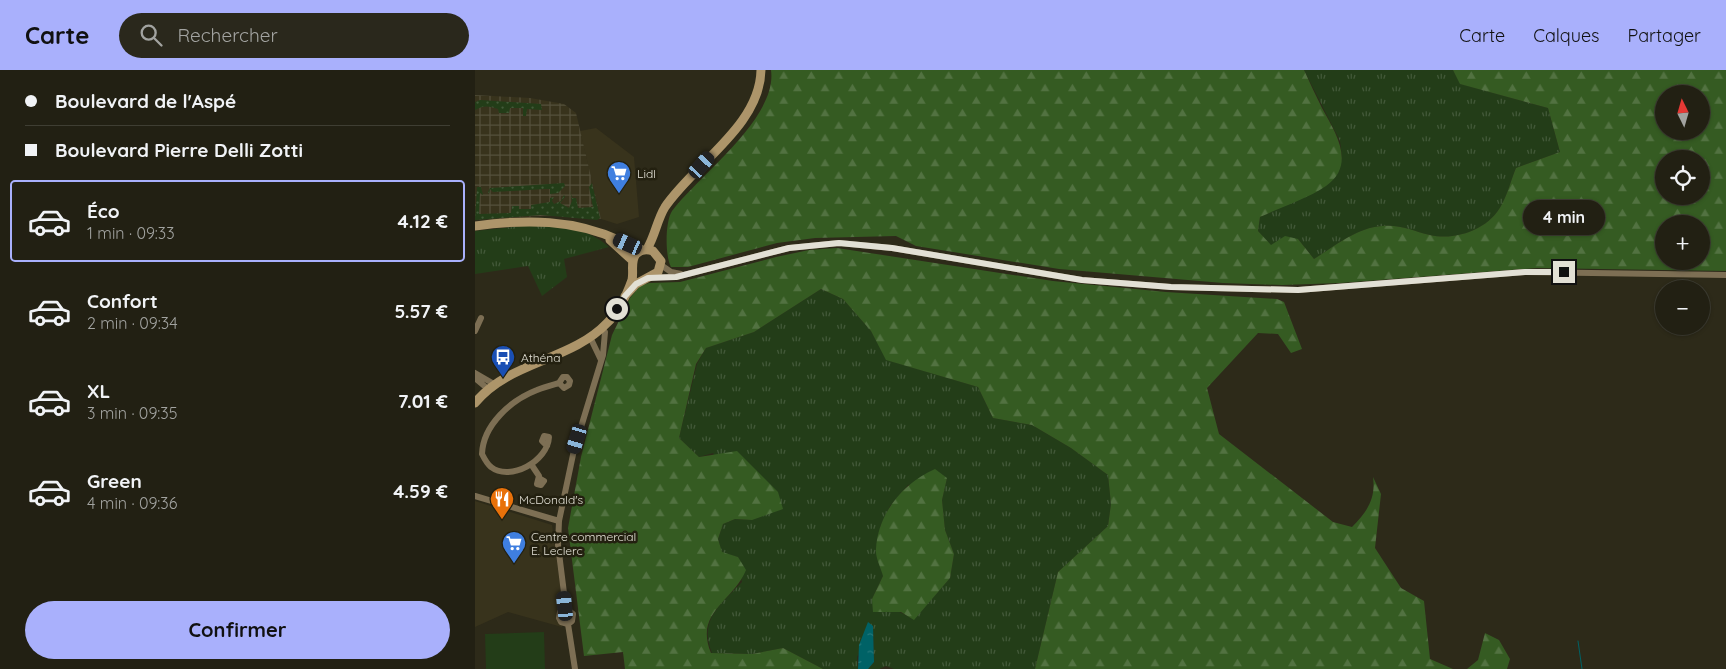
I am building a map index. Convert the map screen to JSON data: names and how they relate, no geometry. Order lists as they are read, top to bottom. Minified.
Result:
{"places":{"supermarket":["Lidl","Centre commercial E. Leclerc"],"bus stop":["Athéna"],"restaurant":["McDonald's"]},"north":"top","page":{"header":"Carte","search":"Rechercher","nav":["Carte","Calques","Partager"],"banner":["Boulevard de l'Aspé","Boulevard Pierre Delli Zotti"],"map_buttons":["+","−"],"list":[{"name":"Éco","note":"1 min · 09:33","value":"4.12 €"},{"name":"Confort","note":"2 min · 09:34","value":"5.57 €"},{"name":"XL","note":"3 min · 09:35","value":"7.01 €"},{"name":"Green","note":"4 min · 09:36","value":"4.59 €"}],"bubble":"4 min","buttons":"Confirmer"}}
